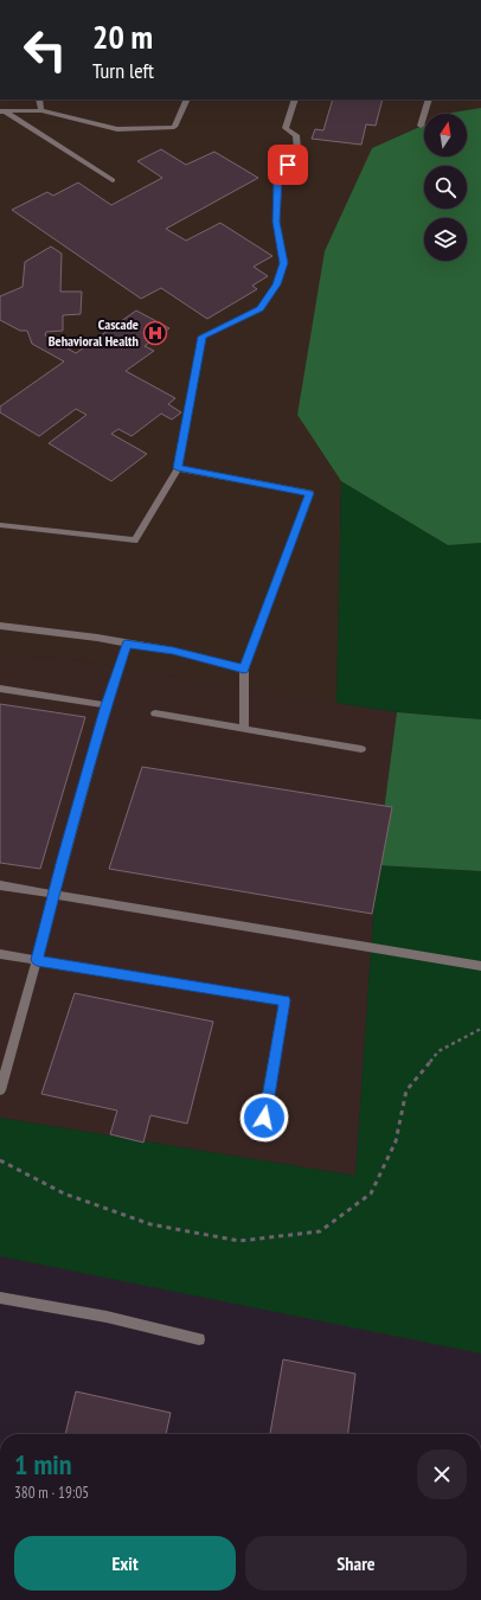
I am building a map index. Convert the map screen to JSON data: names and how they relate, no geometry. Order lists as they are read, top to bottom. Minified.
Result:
{"places":{"hospital":["Cascade Behavioral Health"]},"north":"top","page":{"turn":["20 m","Turn left"],"heading":["1 min","380 m · 19:05"],"buttons":["Exit","Share"]}}
